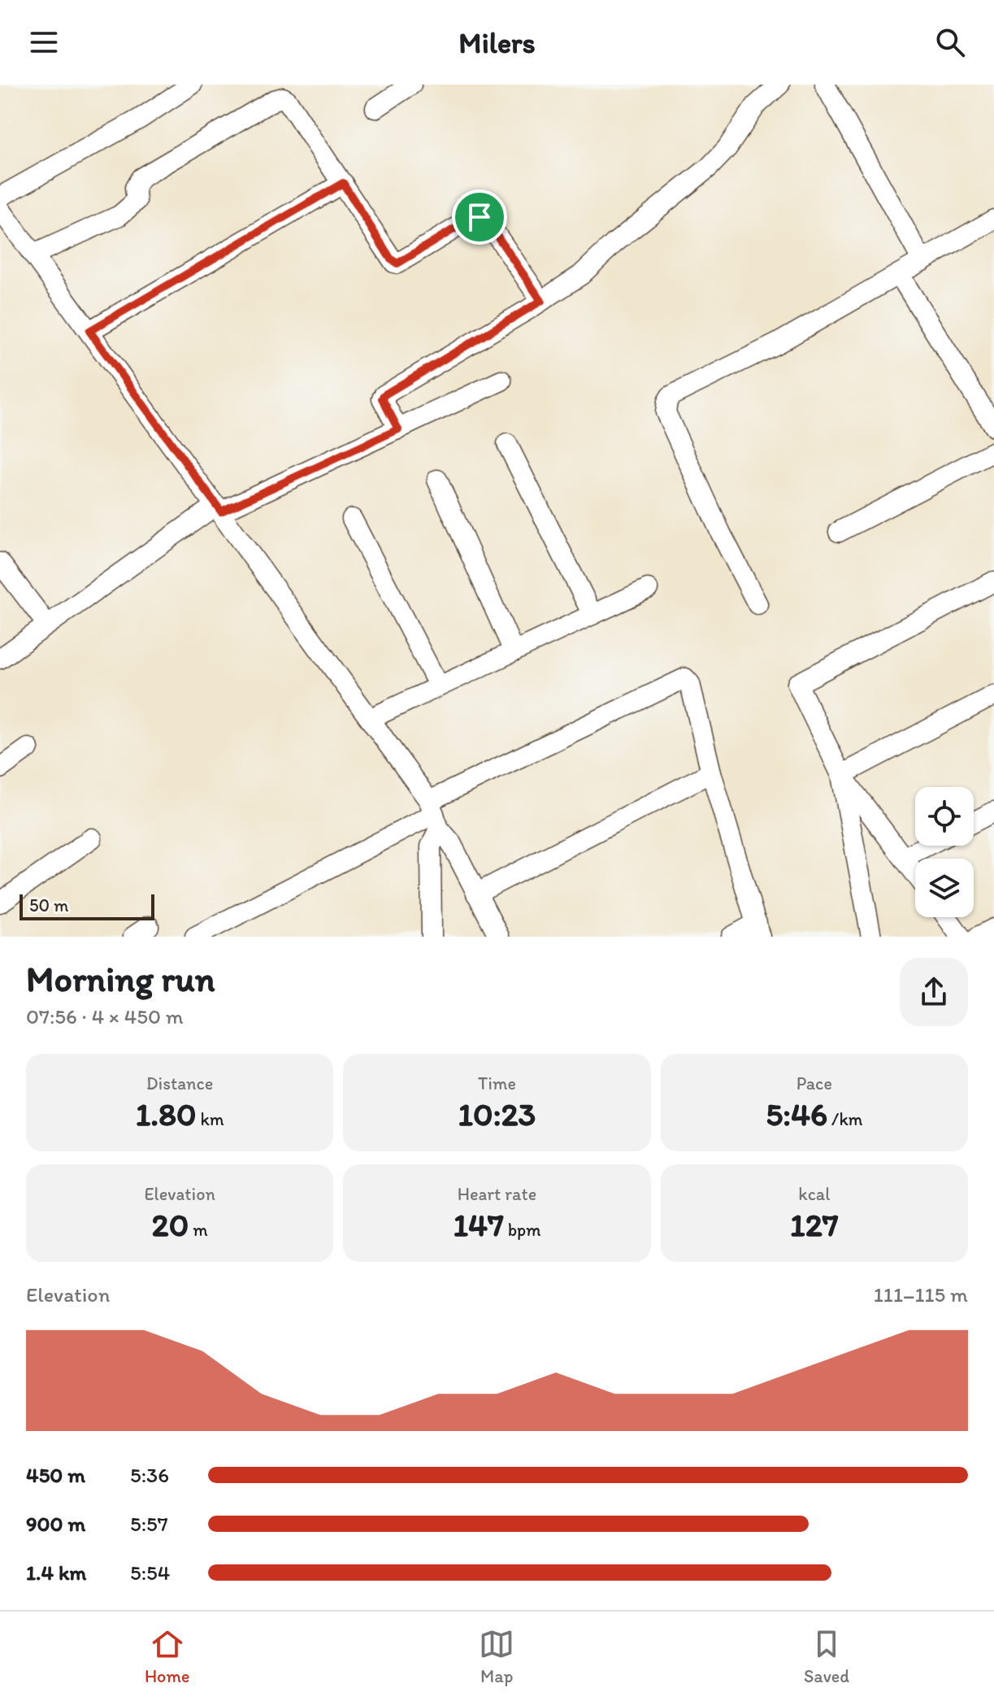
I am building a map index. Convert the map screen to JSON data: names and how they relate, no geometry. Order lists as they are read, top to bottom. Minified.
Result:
{"scale_bar":"50 m","page":{"header":"Milers","scale":"50 m","heading":["Morning run","07:56 · 4 × 450 m"],"stats":[["Distance","1.80 km"],["Time","10:23"],["Pace","5:46 /km"],["Elevation","20 m"],["Heart rate","147 bpm"],["kcal","127"]],"chart":["Elevation","111–115 m"],"list":[{"name":"450 m","note":"5:36"},{"name":"900 m","note":"5:57"},{"name":"1.4 km","note":"5:54"}],"tabs":["Home","Map","Saved"]}}
